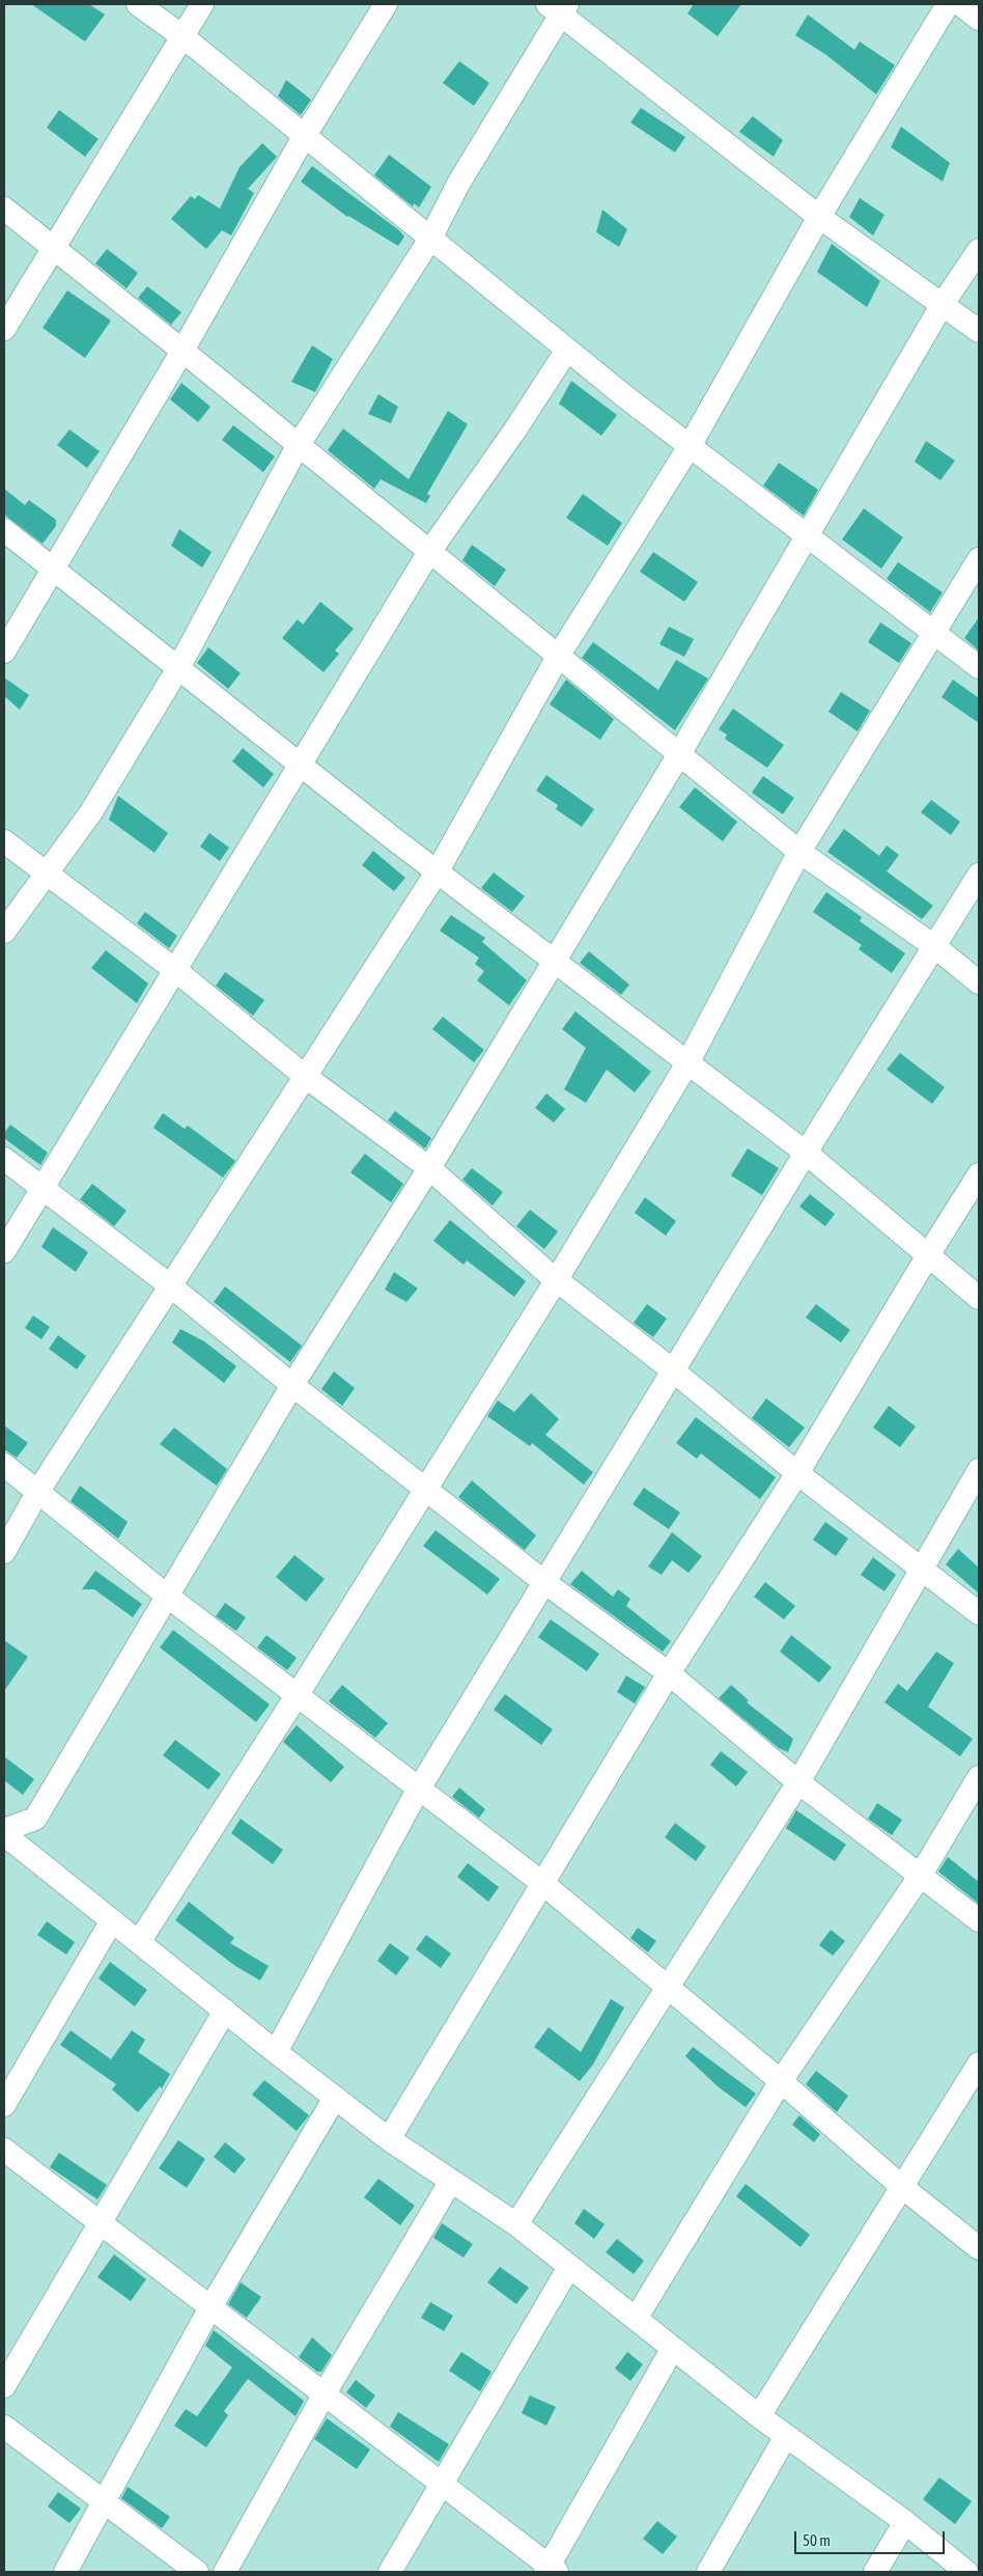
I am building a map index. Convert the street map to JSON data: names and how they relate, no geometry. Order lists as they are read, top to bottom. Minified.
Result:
{"scale_bar":"50 m"}
